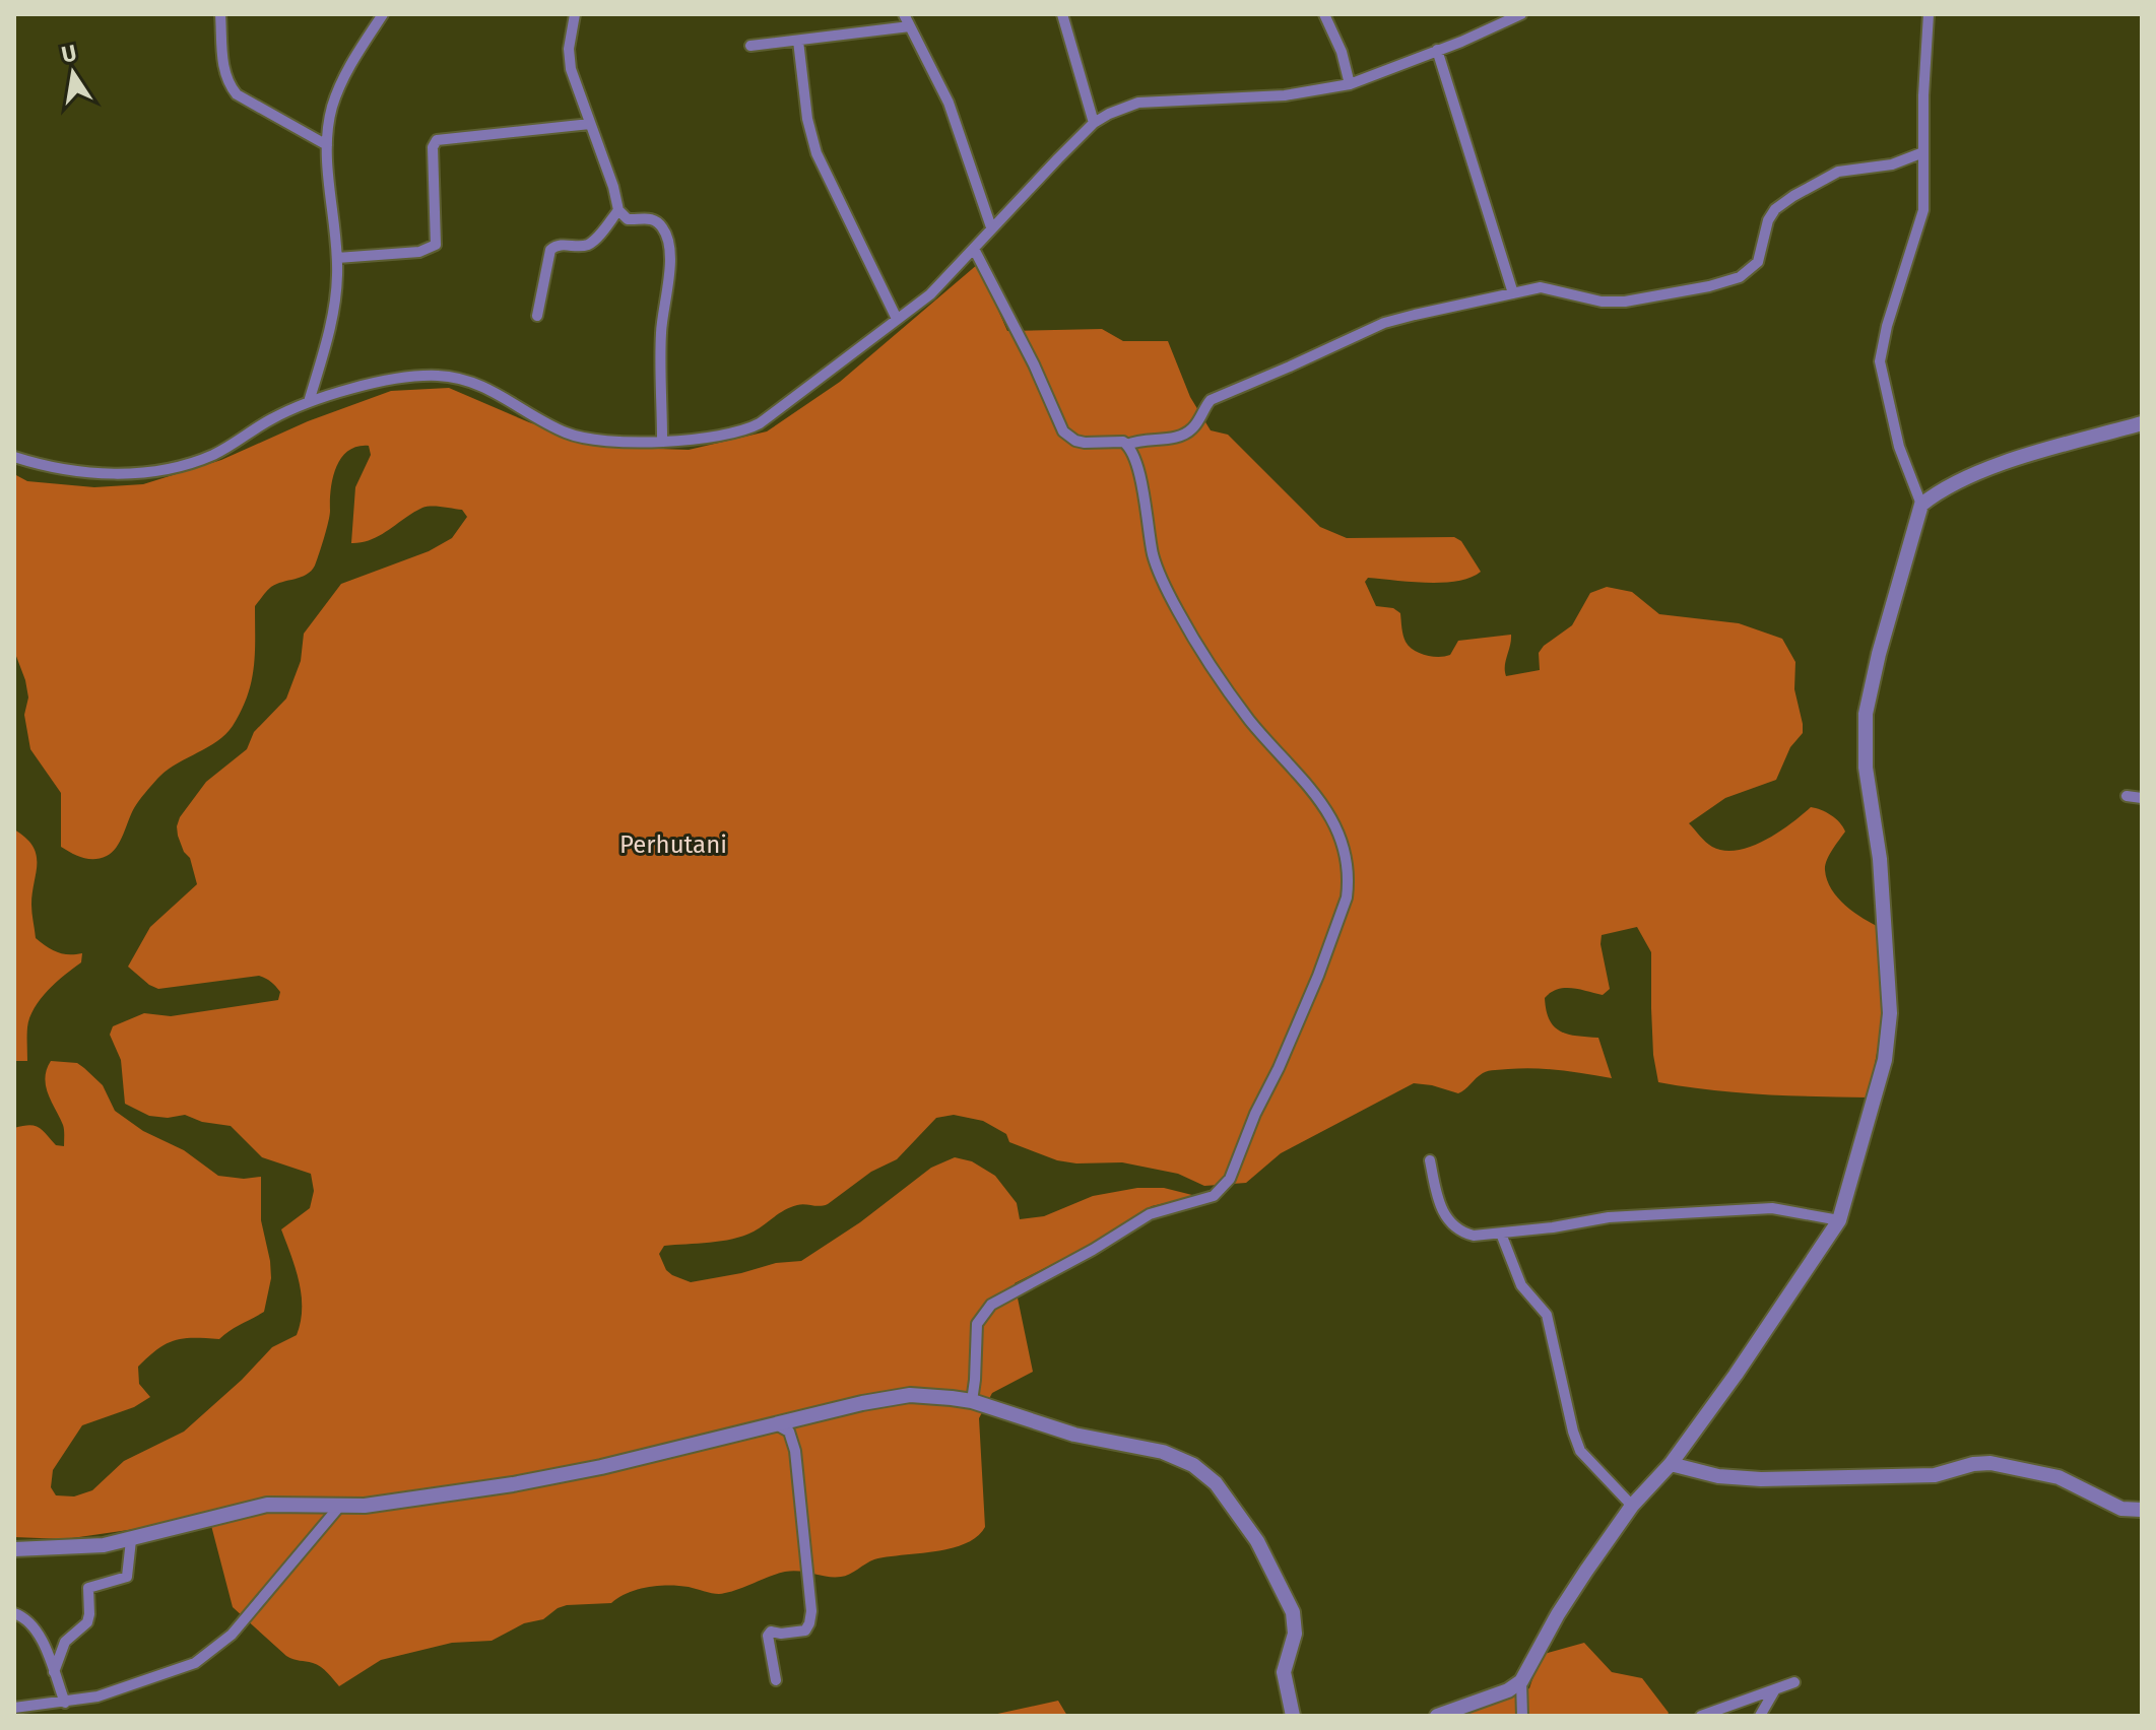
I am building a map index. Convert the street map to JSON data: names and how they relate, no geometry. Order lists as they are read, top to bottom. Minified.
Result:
{"parks":["Perhutani"],"north":"top"}
